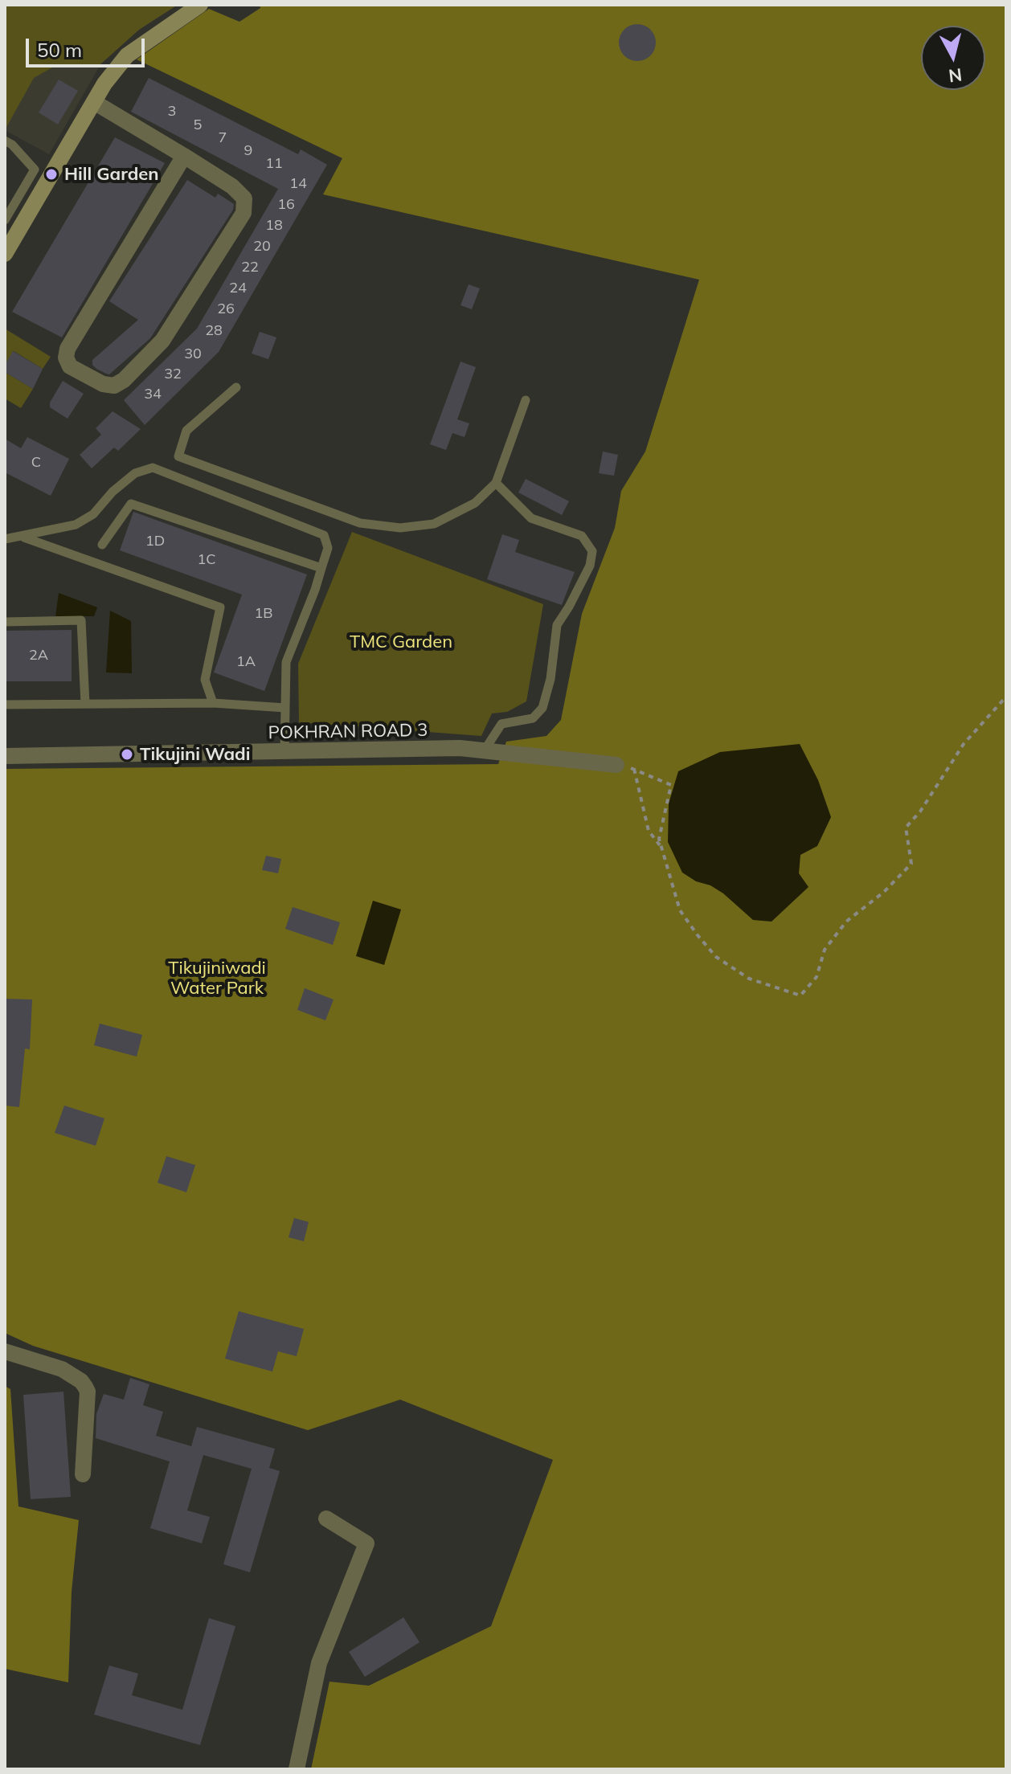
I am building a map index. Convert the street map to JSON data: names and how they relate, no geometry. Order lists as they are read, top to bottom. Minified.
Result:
{"streets":{"street":["POKHRAN ROAD 3"]},"parks":["TMC Garden","Tikujiniwadi Water Park"],"places":["Hill Garden","Tikujini Wadi"],"house_numbers":["3","5","7","9","11","14","16","18","20","22","24","26","28","30","32","34","C","1D","1C","1B","2A","1A"],"scale_bar":"50 m","north":"bottom"}
